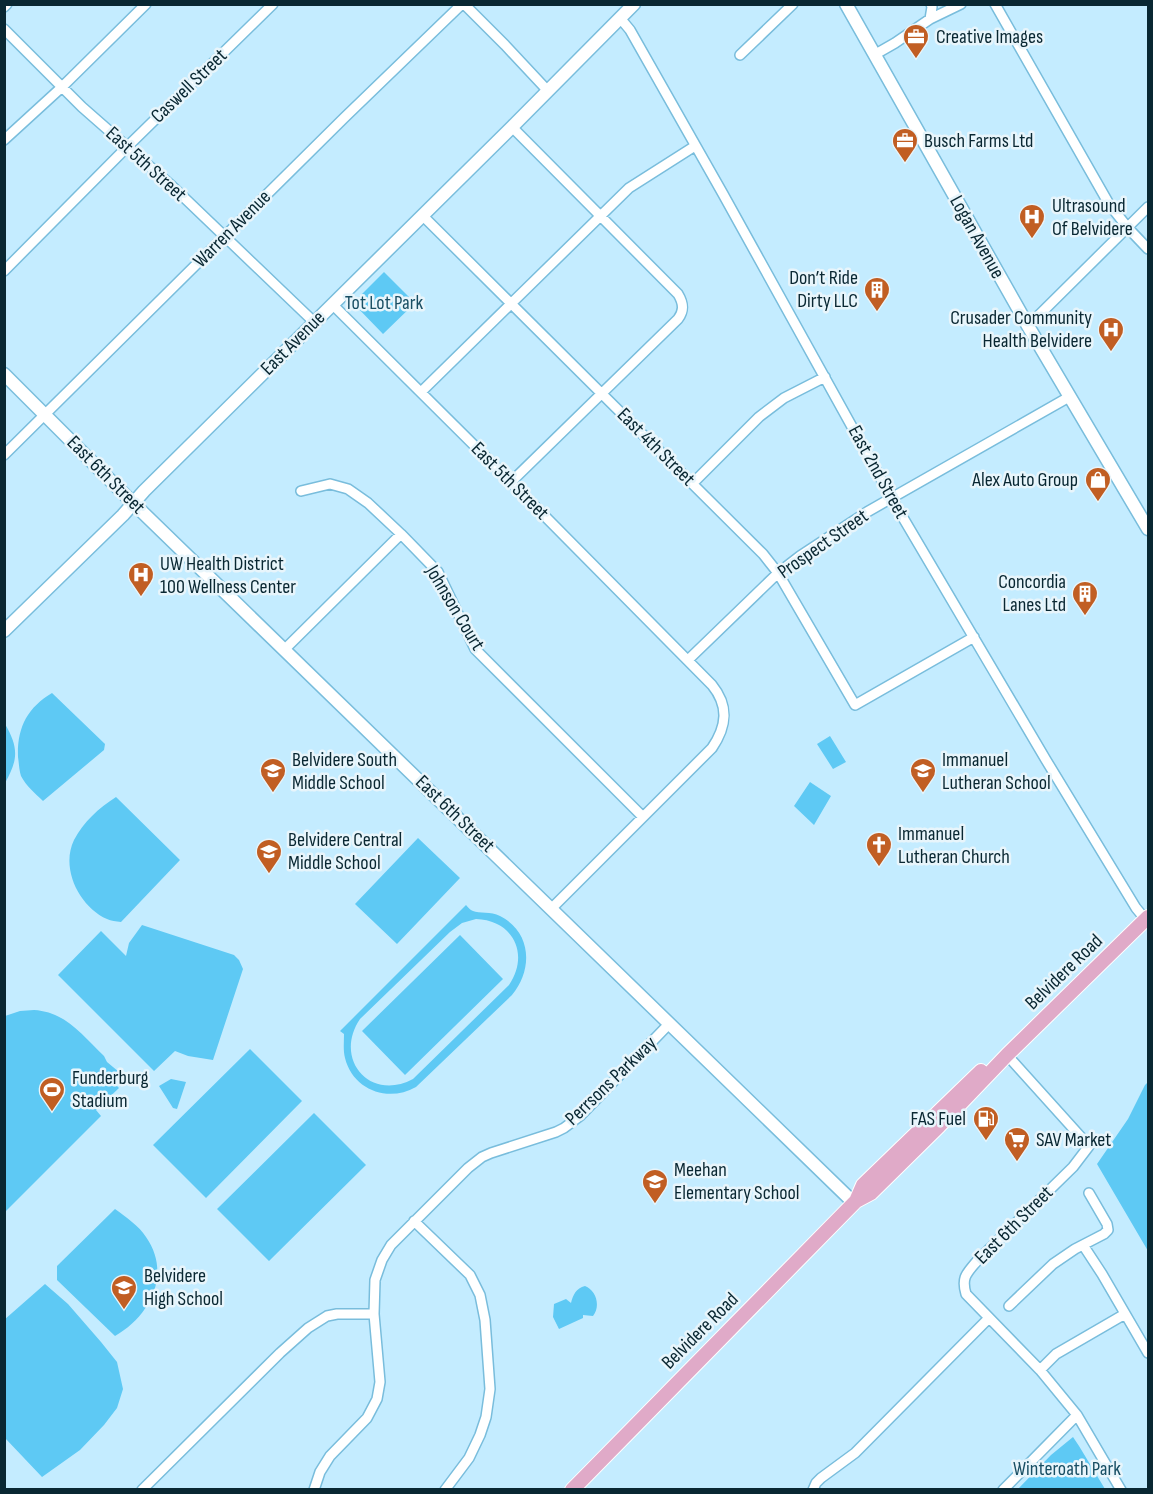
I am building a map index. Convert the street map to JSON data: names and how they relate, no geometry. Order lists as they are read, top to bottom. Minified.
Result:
{"streets":{"main road":["Belvidere Road"],"street":["Caswell Street","East 5th Street","Warren Avenue","Logan Avenue","East Avenue","East 4th Street","East 2nd Street","East 6th Street","Prospect Street","Johnson Court","Perrsons Parkway"]},"crossings":[["Caswell Street","East 5th Street"],["East 5th Street","Warren Avenue"],["East 5th Street","East Avenue"],["East 5th Street","East 6th Street"],["East 5th Street","Prospect Street"],["East 5th Street","Johnson Court"],["Warren Avenue","East 6th Street"],["Logan Avenue","Prospect Street"],["East Avenue","East 4th Street"],["East Avenue","East 2nd Street"],["East Avenue","East 6th Street"],["East 4th Street","East 2nd Street"],["East 4th Street","Prospect Street"],["East 2nd Street","Prospect Street"],["East 2nd Street","Belvidere Road"],["East 6th Street","Belvidere Road"],["East 6th Street","Perrsons Parkway"]],"parks":["Tot Lot Park","Winteroath Park"],"places":{"office":["Creative Images","Busch Farms Ltd"],"hospital":["Ultrasound Of Belvidere","Crusader Community Health Belvidere","UW Health District 100 Wellness Center"],"building":["Don’t Ride Dirty LLC","Concordia Lanes Ltd"],"shop":["Alex Auto Group"],"school or university":["Belvidere South Middle School","Immanuel Lutheran School","Belvidere Central Middle School","Meehan Elementary School","Belvidere High School"],"church":["Immanuel Lutheran Church"],"sports":["Funderburg Stadium"],"fuel station":["FAS Fuel"],"supermarket":["SAV Market"]}}
